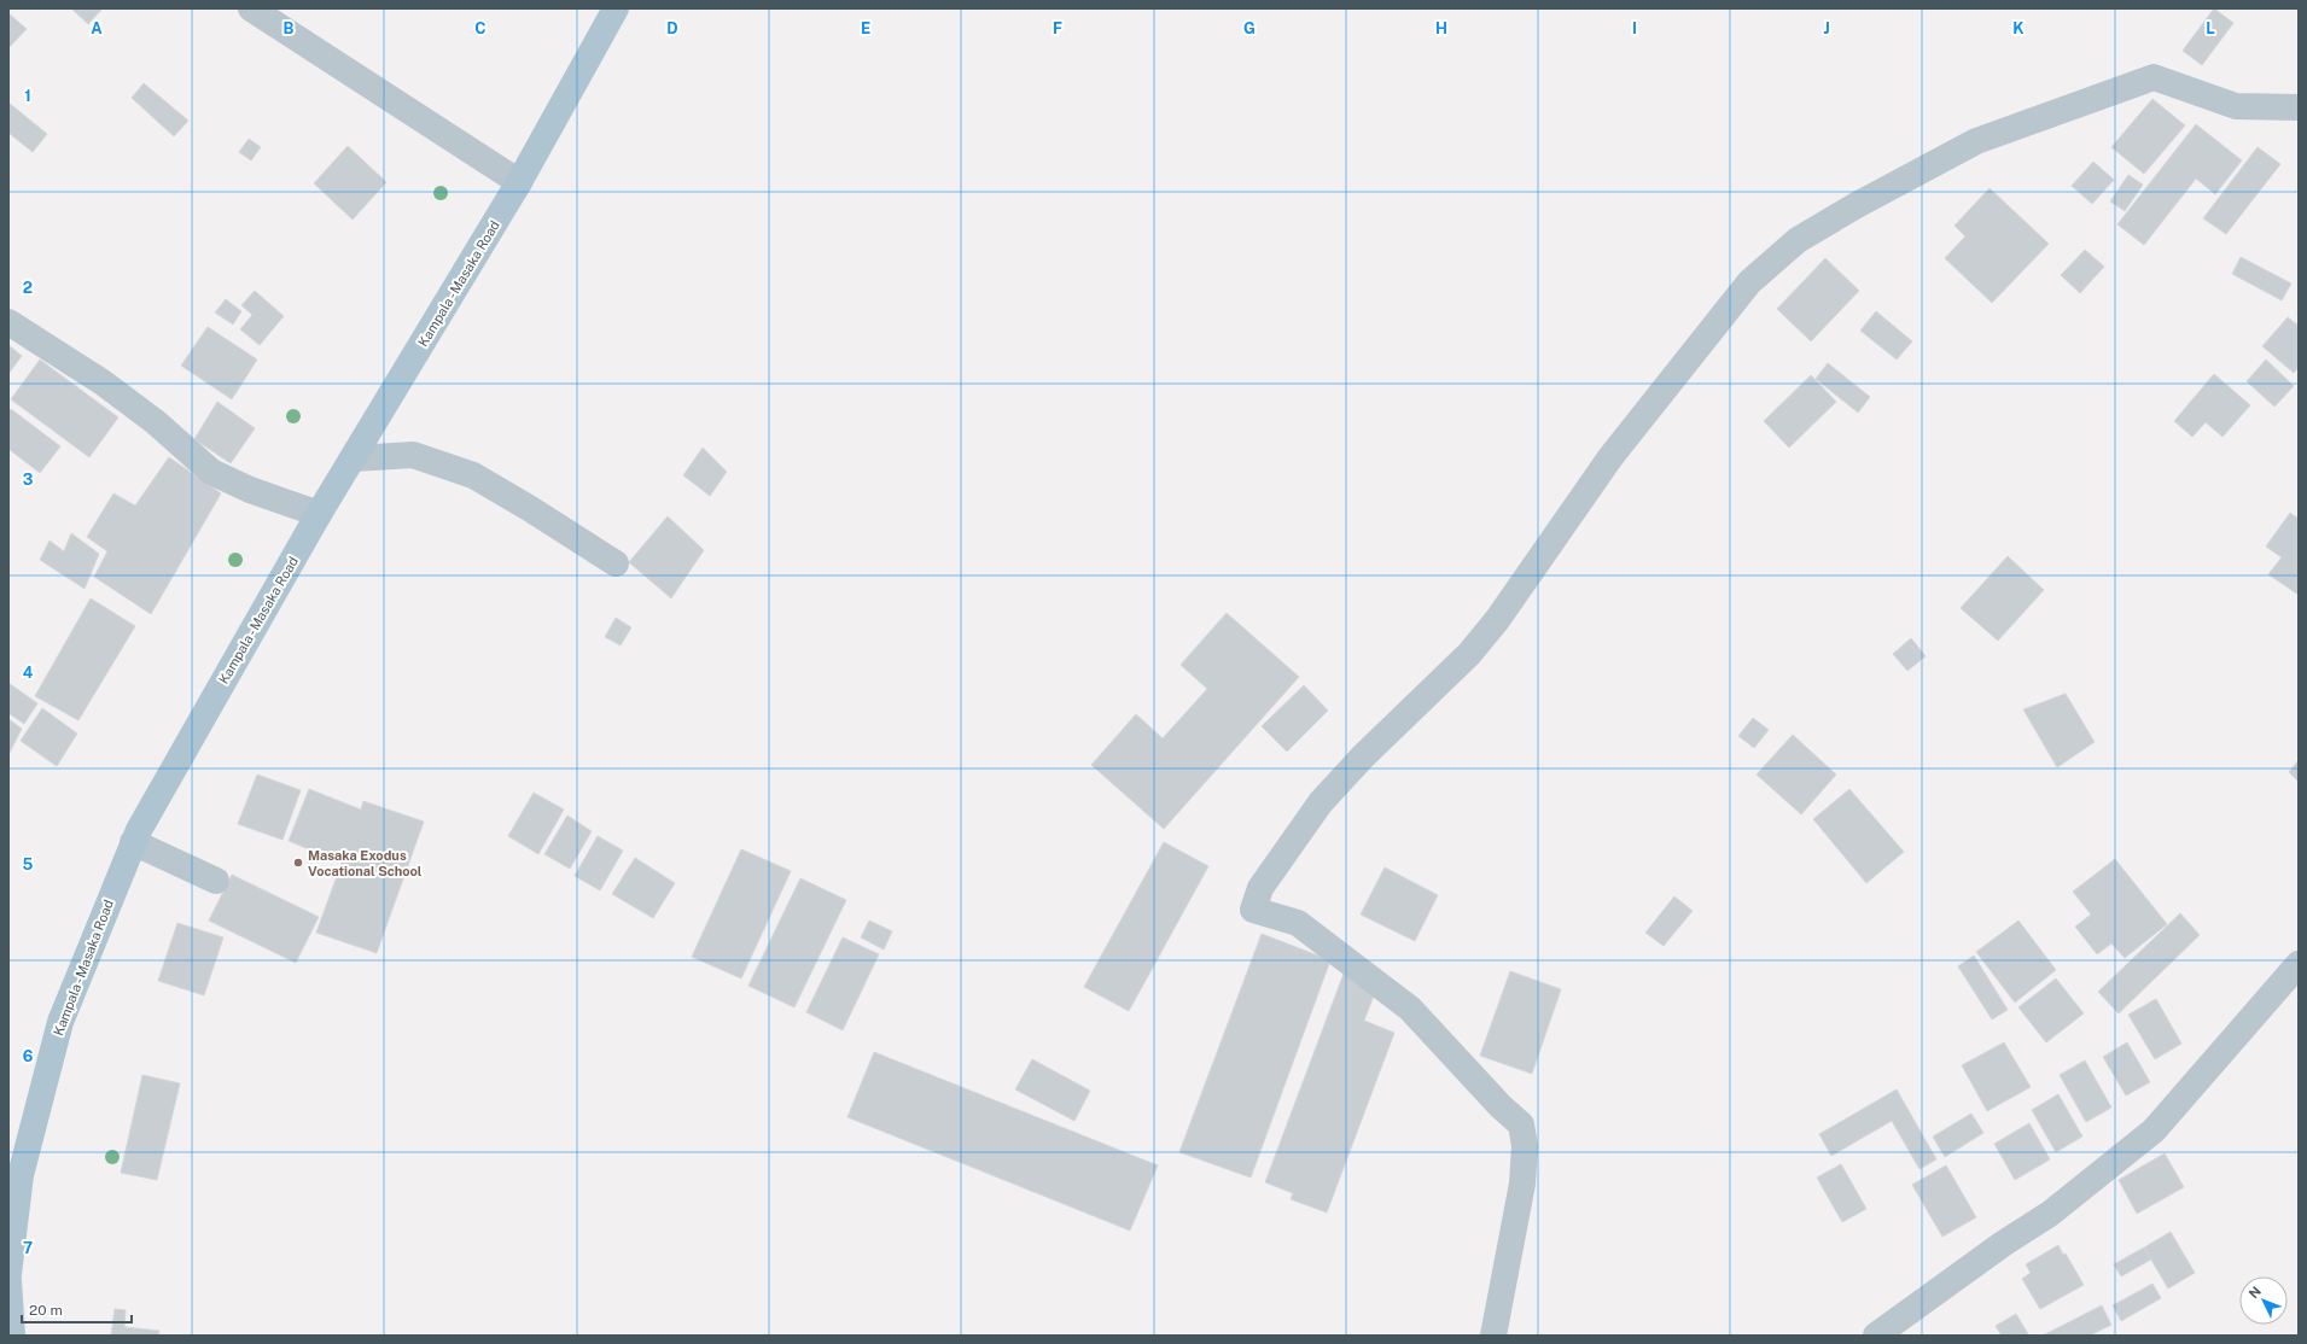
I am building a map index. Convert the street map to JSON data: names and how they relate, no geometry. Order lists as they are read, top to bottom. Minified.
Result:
{"streets":{"main road":["Kampala - Masaka Road"]},"places":["Masaka Exodus Vocational School"],"scale_bar":"20 m","north":"top left","grid":{"columns":["A","B","C","D","E","F","G","H","I","J","K","L"],"rows":["1","2","3","4","5","6","7"]}}
